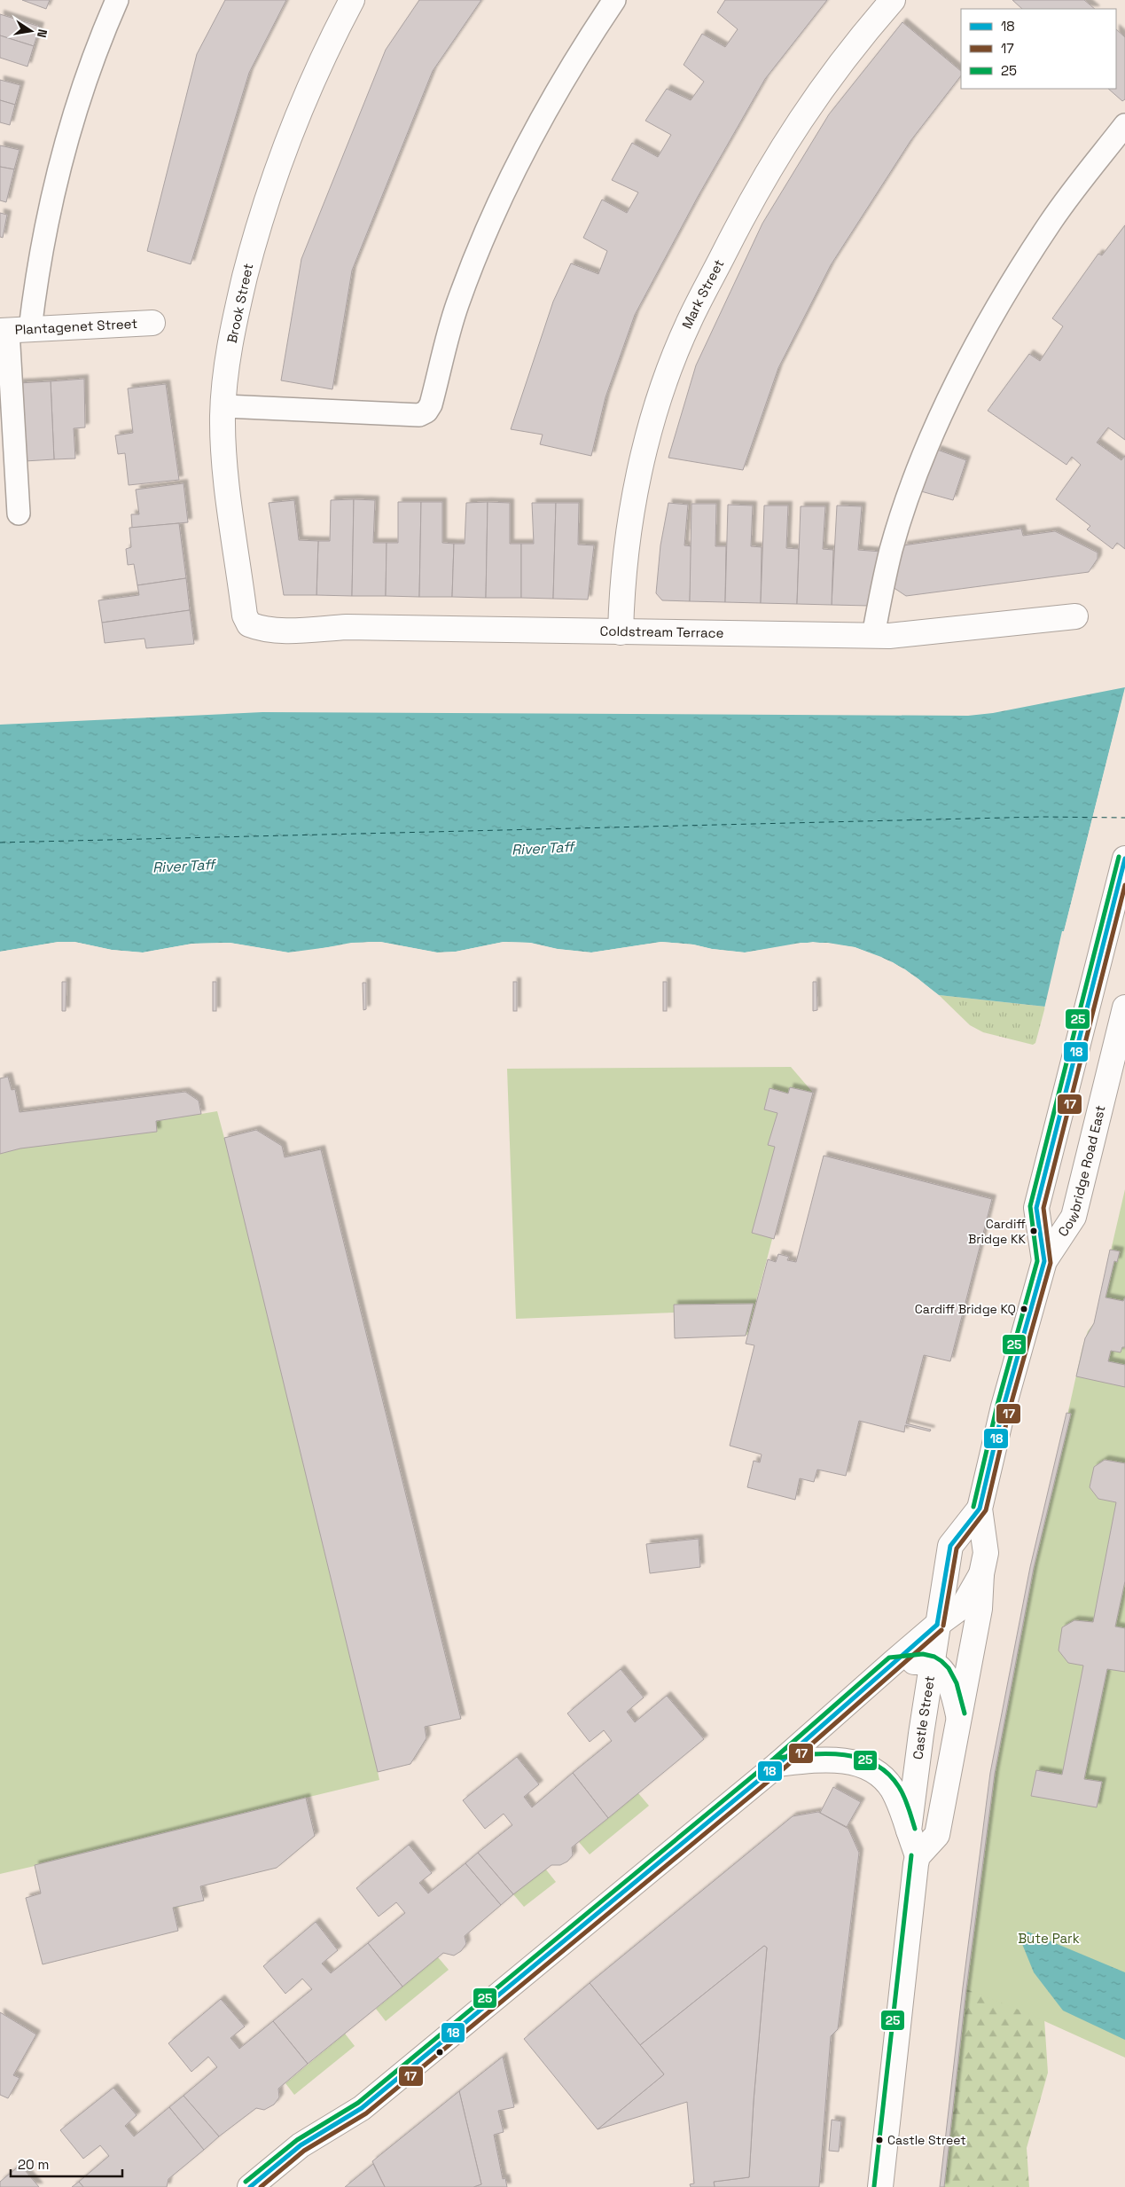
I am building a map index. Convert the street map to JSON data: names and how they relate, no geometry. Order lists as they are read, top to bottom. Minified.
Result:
{"streets":{"street":["Mark Street","Brook Street","Plantagenet Street","Coldstream Terrace","Cowbridge Road East","Castle Street"]},"crossings":[["Mark Street","Coldstream Terrace"],["Brook Street","Coldstream Terrace"],["Cowbridge Road East","Castle Street"]],"water":["River Taff"],"parks":["Bute Park"],"places":["Cardiff Bridge KK","Cardiff Bridge KQ","Castle Street"],"lines":["transit line 25","transit line 18","transit line 17"],"legend":["18","17","25"],"scale_bar":"20 m","north":"right"}
